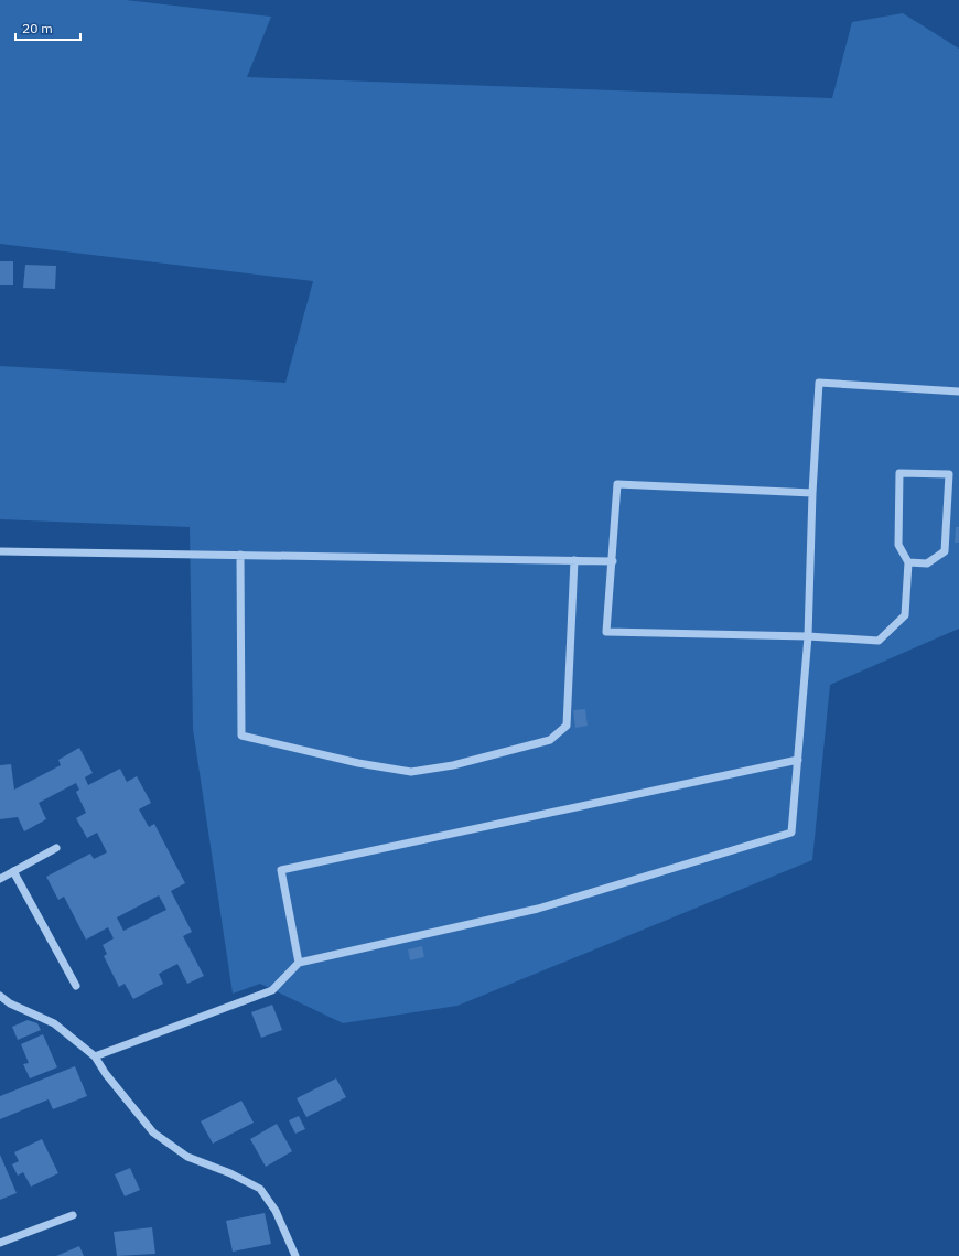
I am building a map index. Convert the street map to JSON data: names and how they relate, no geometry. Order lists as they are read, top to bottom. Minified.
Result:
{"scale_bar":"20 m"}
